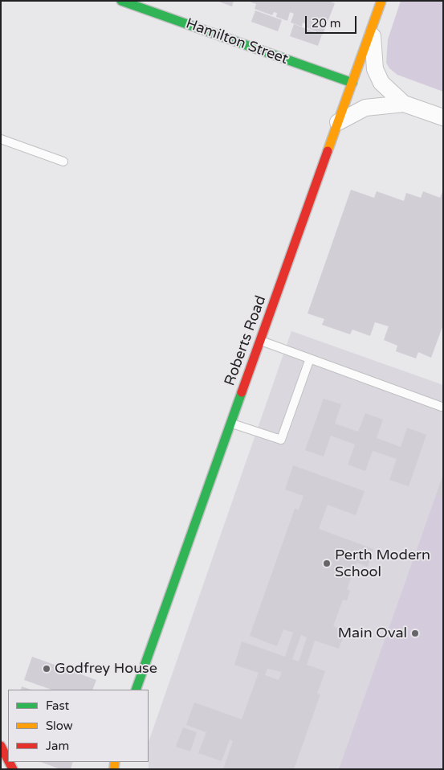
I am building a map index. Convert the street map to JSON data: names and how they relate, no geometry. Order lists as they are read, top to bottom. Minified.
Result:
{"streets":{"main road":["Hamilton Street","Roberts Road"]},"crossings":[["Hamilton Street","Roberts Road"]],"places":["Perth Modern School","Main Oval","Godfrey House"],"legend":["Fast","Slow","Jam"],"scale_bar":"20 m"}
